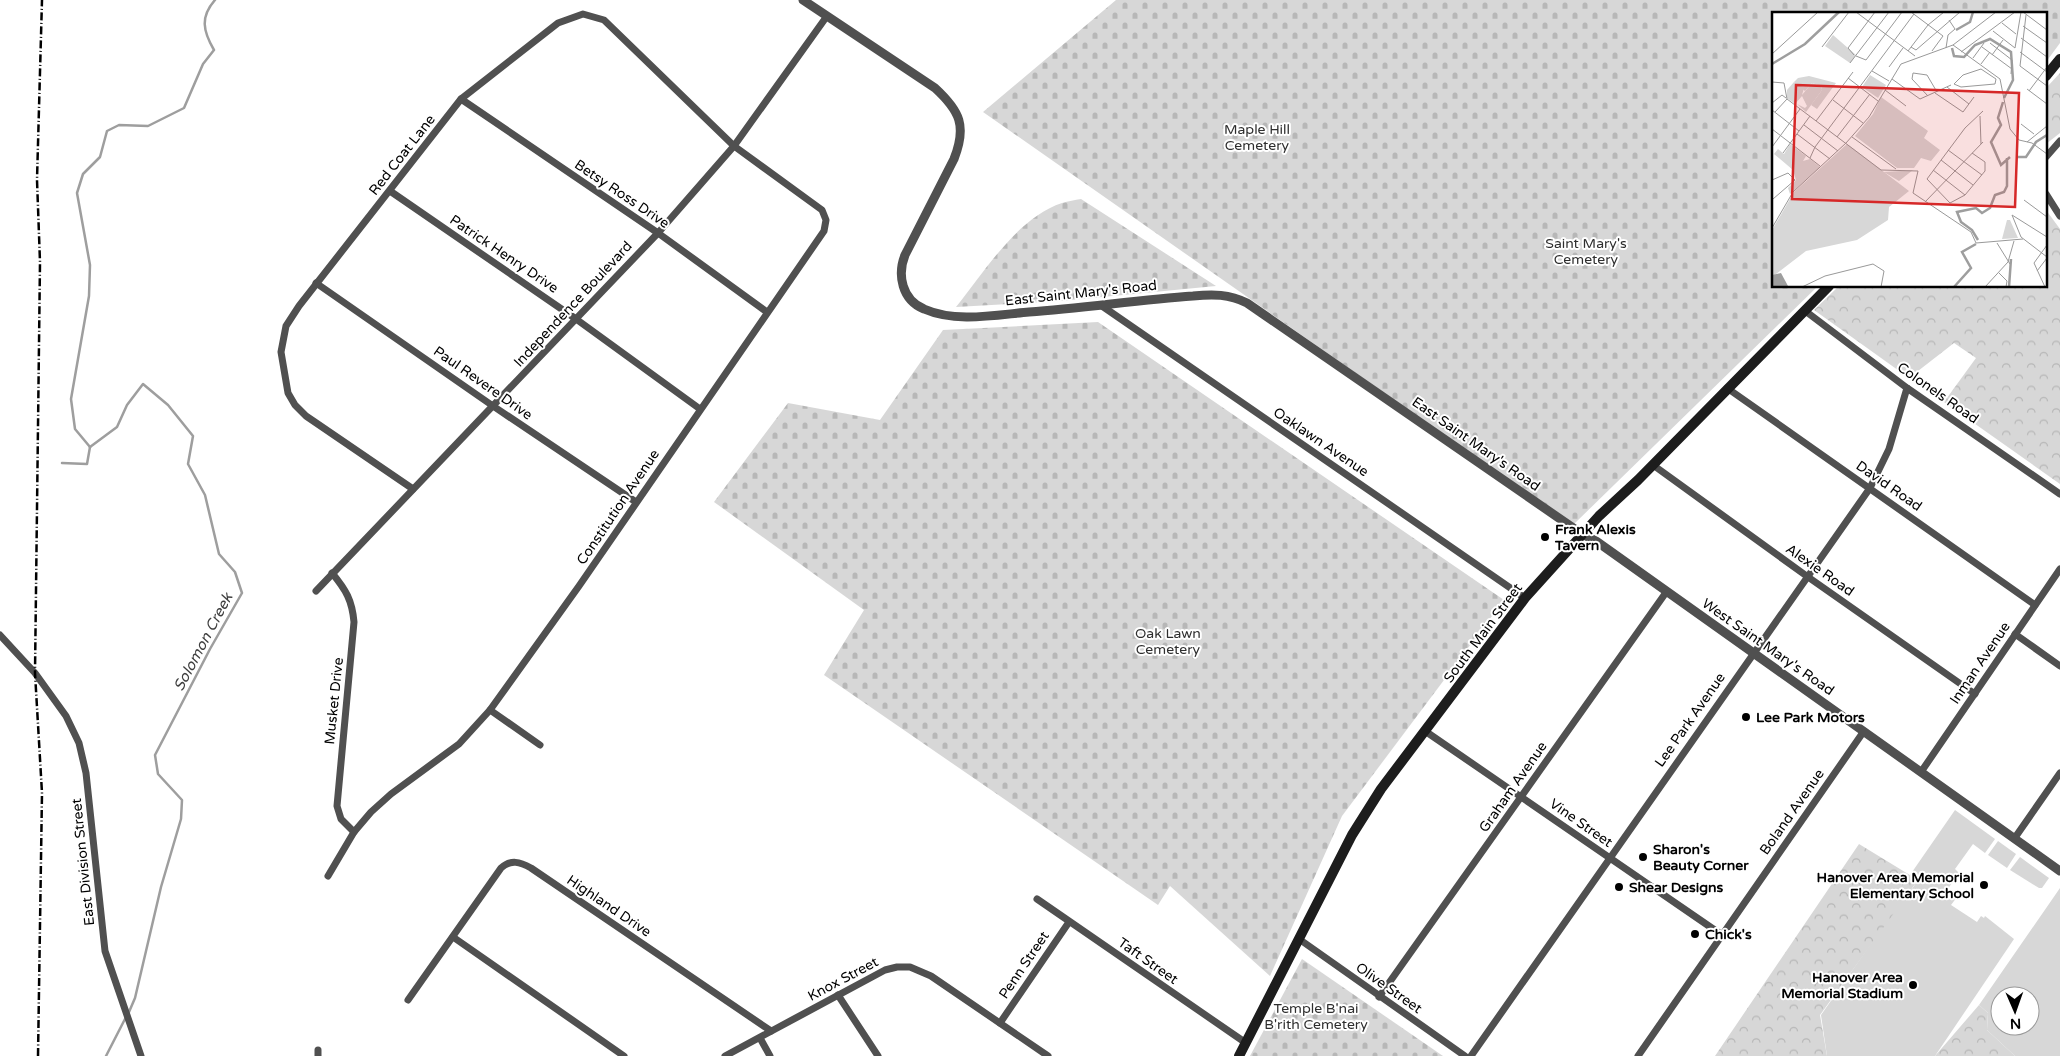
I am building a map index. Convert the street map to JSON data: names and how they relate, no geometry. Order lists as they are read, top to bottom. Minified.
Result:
{"streets":{"main road":["South Main Street"],"street":["Red Coat Lane","Betsy Ross Drive","Patrick Henry Drive","East Saint Mary's Road","Independence Boulevard","Paul Revere Drive","Colonels Road","Oaklawn Avenue","David Road","Constitution Avenue","Alexie Road","West Saint Mary's Road","Inman Avenue","Musket Drive","Lee Park Avenue","Graham Avenue","Boland Avenue","Vine Street","East Division Street","Highland Drive","Taft Street","Penn Street","Knox Street","Olive Street"]},"crossings":[["Red Coat Lane","Betsy Ross Drive"],["Red Coat Lane","Patrick Henry Drive"],["Red Coat Lane","Independence Boulevard"],["Red Coat Lane","Paul Revere Drive"],["Red Coat Lane","Constitution Avenue"],["Betsy Ross Drive","Independence Boulevard"],["Betsy Ross Drive","Constitution Avenue"],["Patrick Henry Drive","Independence Boulevard"],["Patrick Henry Drive","Constitution Avenue"],["East Saint Mary's Road","Independence Boulevard"],["East Saint Mary's Road","Oaklawn Avenue"],["East Saint Mary's Road","South Main Street"],["East Saint Mary's Road","West Saint Mary's Road"],["Independence Boulevard","Paul Revere Drive"],["Independence Boulevard","Constitution Avenue"],["Independence Boulevard","Musket Drive"],["Paul Revere Drive","Constitution Avenue"],["Colonels Road","South Main Street"],["Colonels Road","Lee Park Avenue"],["Oaklawn Avenue","South Main Street"],["David Road","South Main Street"],["David Road","Inman Avenue"],["David Road","Lee Park Avenue"],["Constitution Avenue","Musket Drive"],["Alexie Road","South Main Street"],["Alexie Road","Inman Avenue"],["Alexie Road","Lee Park Avenue"],["South Main Street","West Saint Mary's Road"],["South Main Street","Vine Street"],["South Main Street","Taft Street"],["South Main Street","Olive Street"],["West Saint Mary's Road","Inman Avenue"],["West Saint Mary's Road","Lee Park Avenue"],["West Saint Mary's Road","Graham Avenue"],["West Saint Mary's Road","Boland Avenue"],["Lee Park Avenue","Vine Street"],["Graham Avenue","Vine Street"],["Graham Avenue","Olive Street"],["Boland Avenue","Vine Street"],["Highland Drive","Knox Street"],["Taft Street","Penn Street"],["Penn Street","Knox Street"]],"water":["Solomon Creek"],"parks":["Maple Hill Cemetery","Saint Mary's Cemetery","Oak Lawn Cemetery","Temple B'nai B'rith Cemetery"],"places":["Frank Alexis Tavern","Lee Park Motors","Sharon's Beauty Corner","Hanover Area Memorial Elementary School","Shear Designs","Chick's","Hanover Area Memorial Stadium"],"north":"bottom"}
